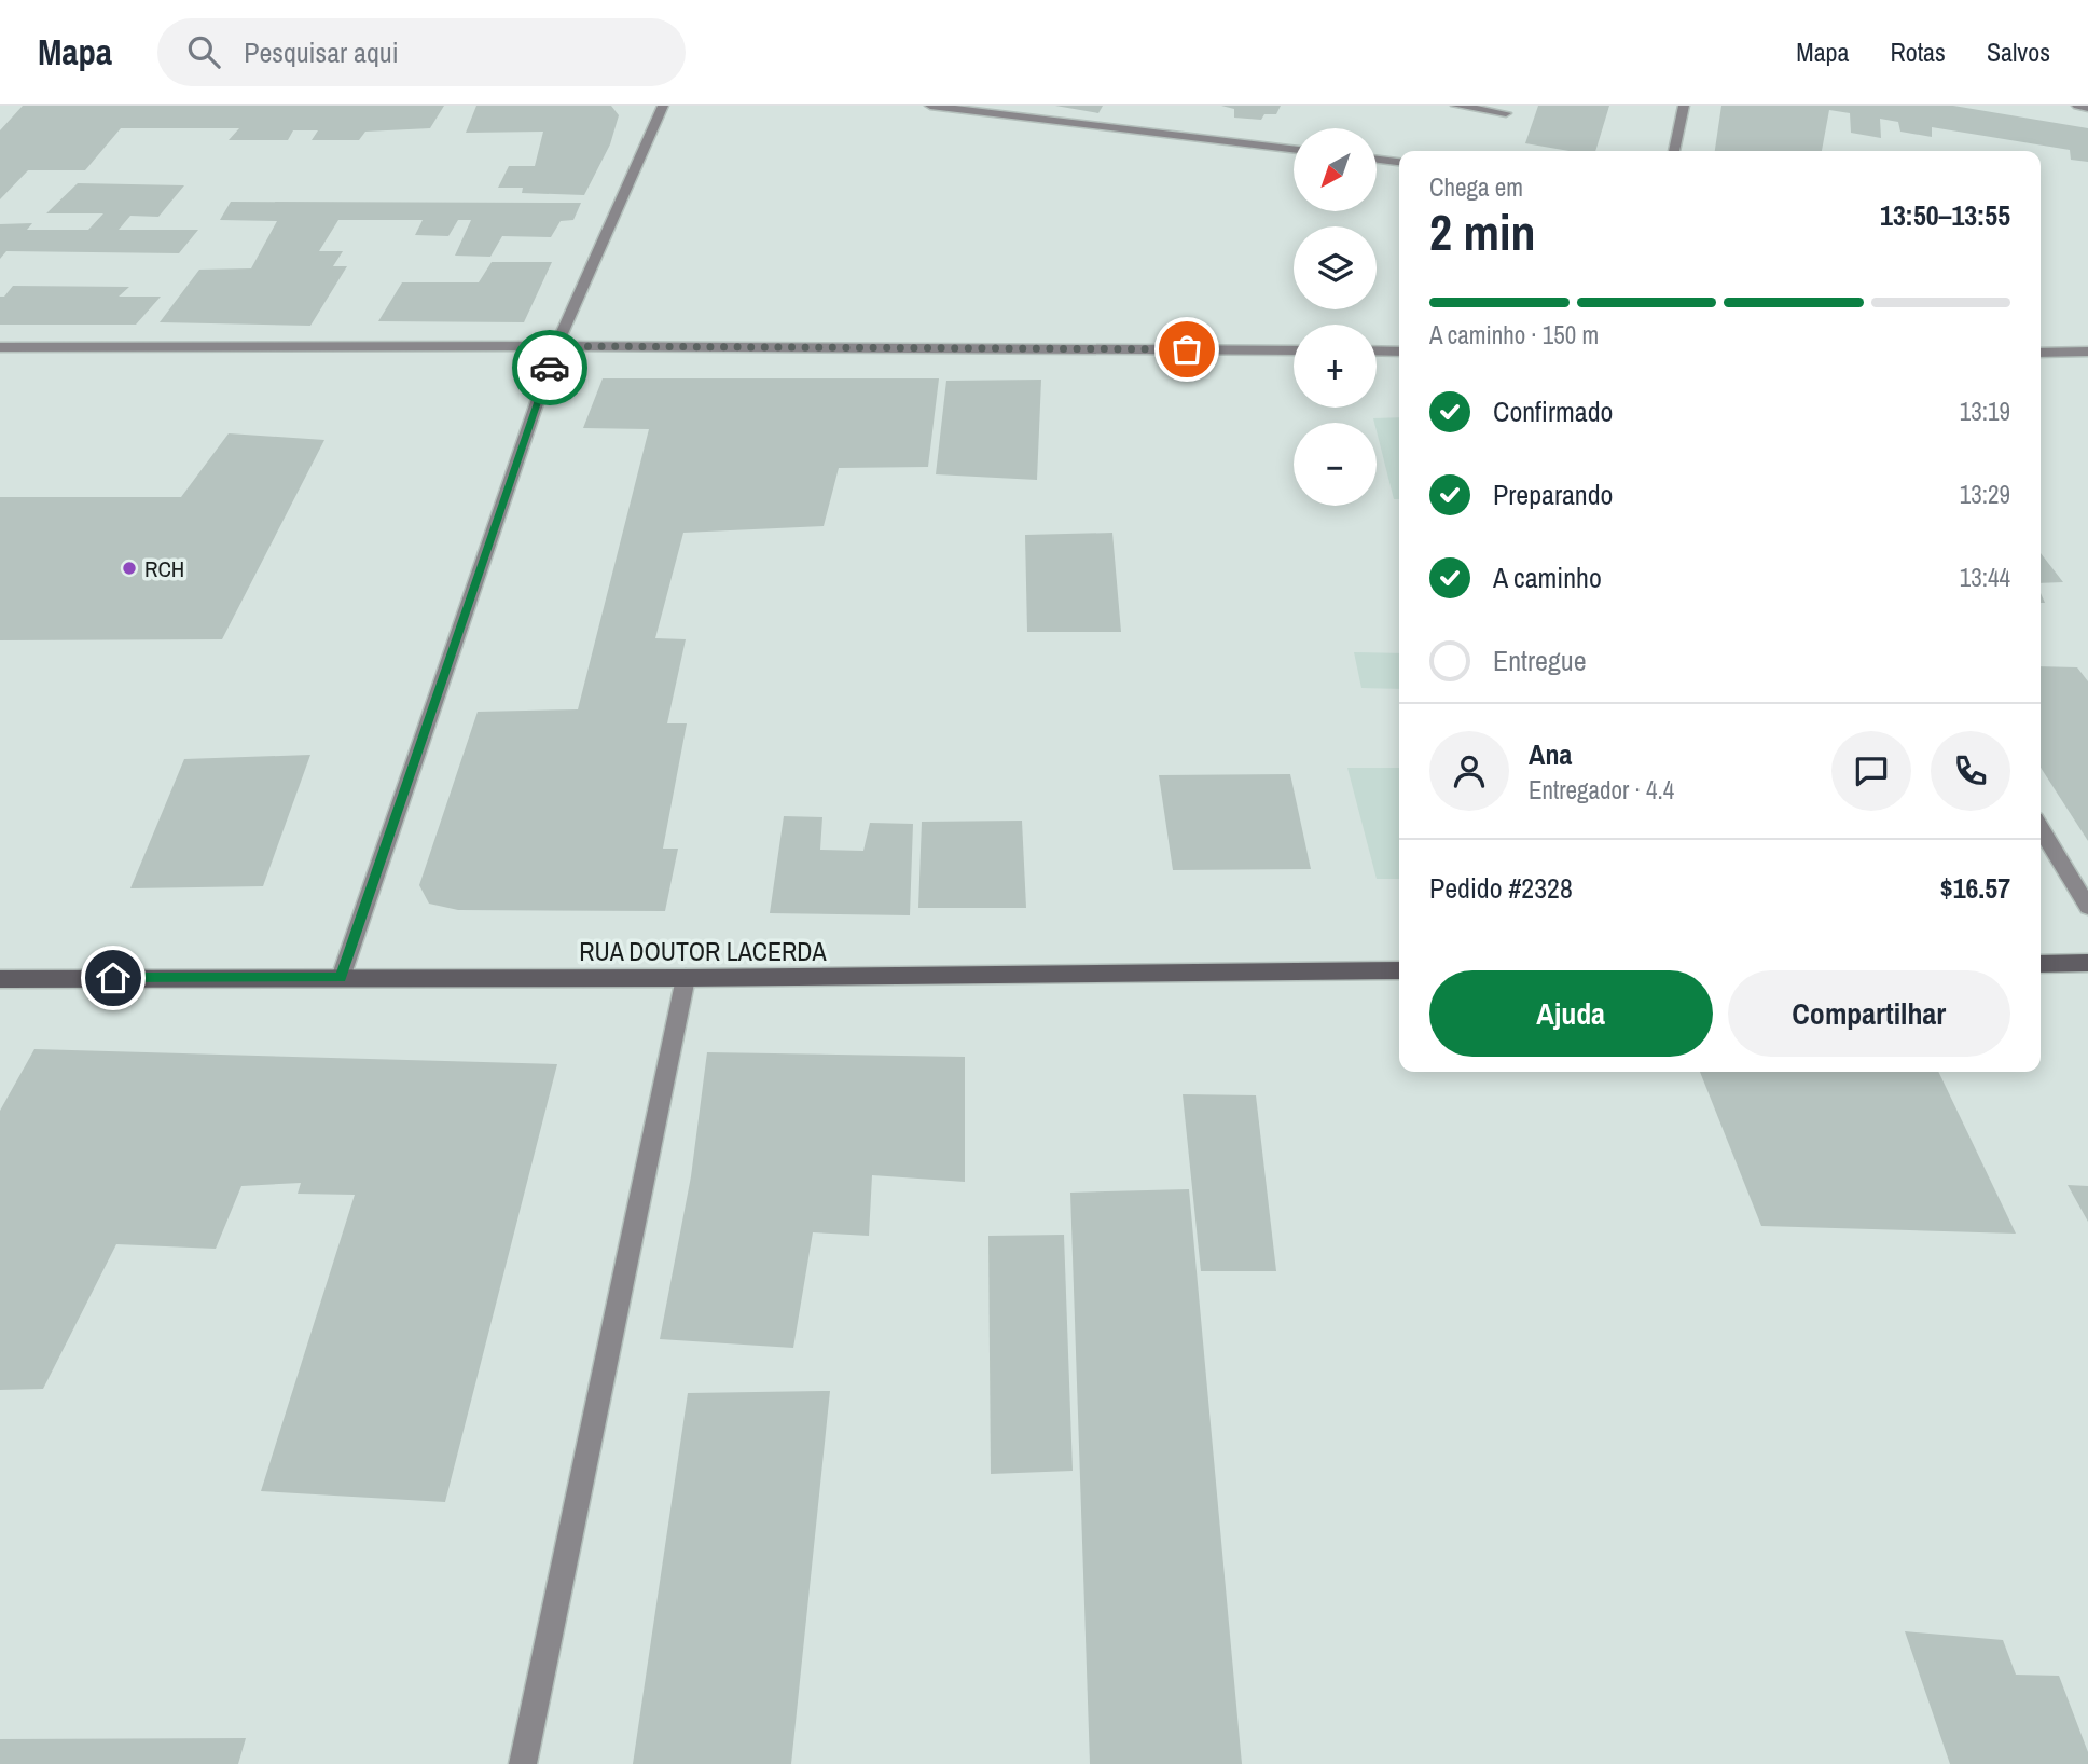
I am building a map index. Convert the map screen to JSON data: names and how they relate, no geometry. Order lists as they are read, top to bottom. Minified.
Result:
{"streets":{"main road":["RUA DOUTOR LACERDA"]},"places":["RCH"],"north":"bottom left","page":{"header":"Mapa","search":"Pesquisar aqui","nav":["Mapa","Rotas","Salvos"],"map_buttons":["+","−"],"heading":["2 min","Chega em","13:50–13:55"],"panel":["Ana","Entregador · 4.4","Pedido #2328","$16.57"],"bar":"A caminho · 150 m","list":[["Confirmado","13:19"],["Preparando","13:29"],["A caminho","13:44"],"Entregue"],"buttons":["Ajuda","Compartilhar"]}}
